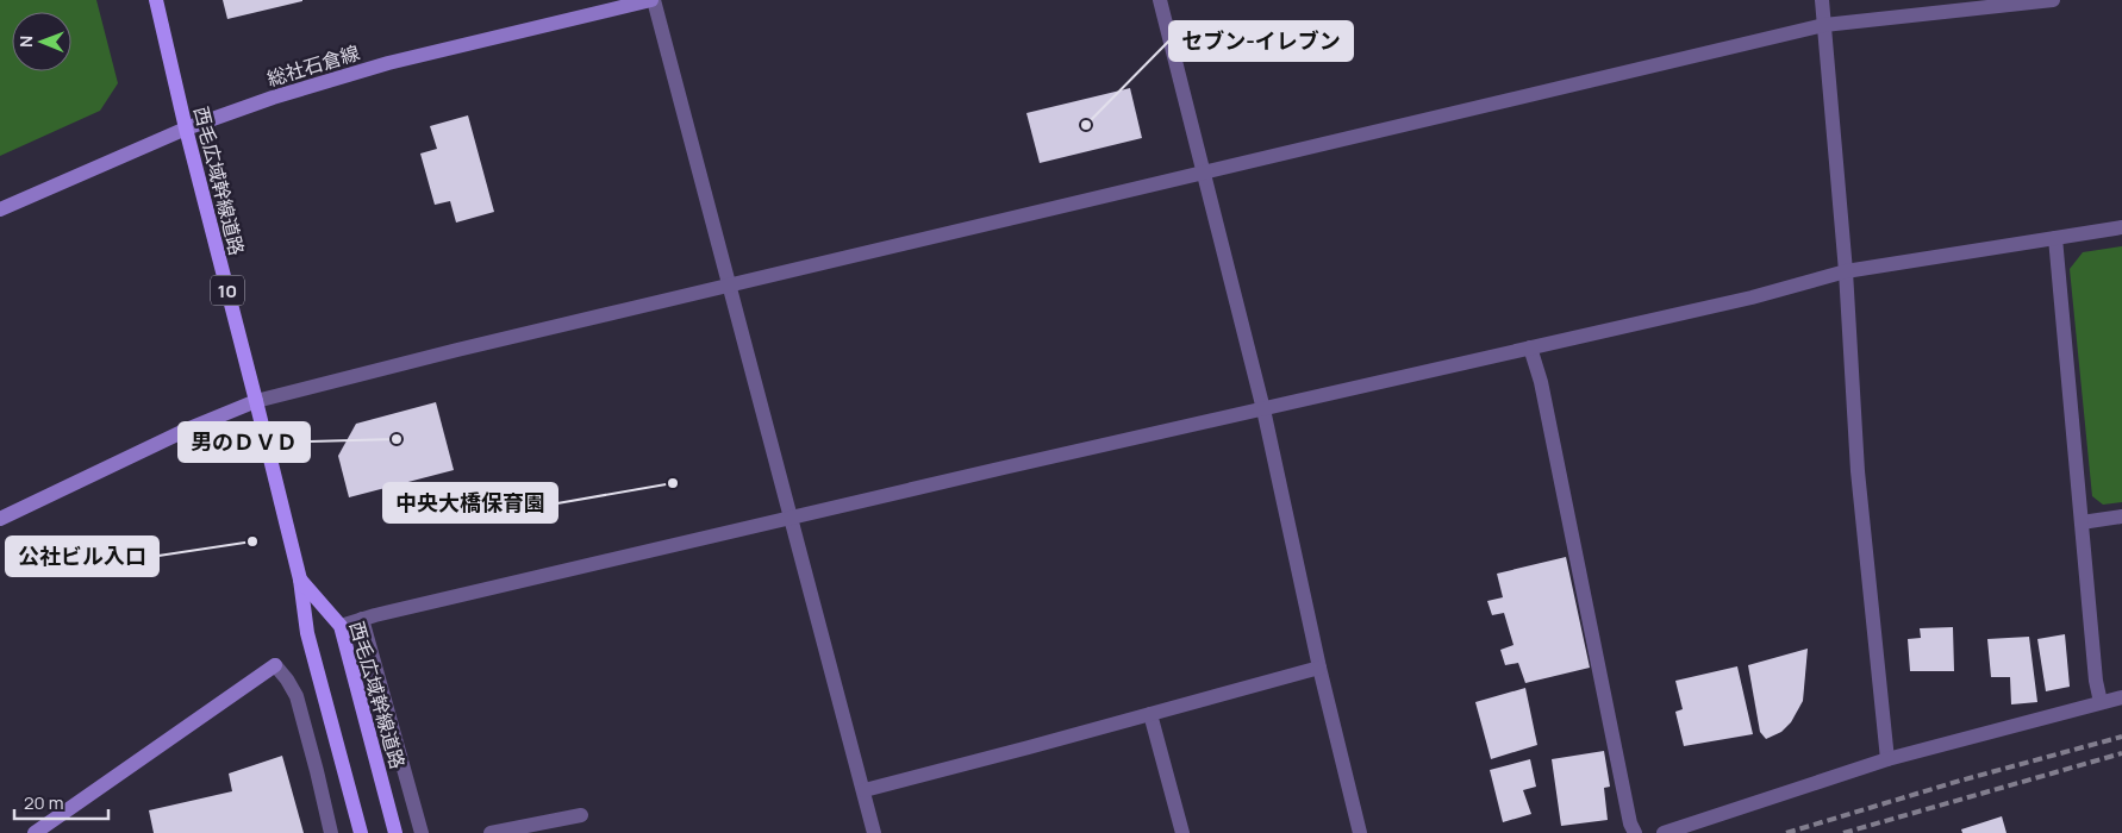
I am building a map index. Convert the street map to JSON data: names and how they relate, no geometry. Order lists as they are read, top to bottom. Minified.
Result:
{"streets":{"main road":["総社石倉線","西毛広域幹線道路","10"]},"crossings":[["総社石倉線","西毛広域幹線道路"]],"places":["セブン-イレブン","男のＤＶＤ","中央大橋保育園","公社ビル入口"],"scale_bar":"20 m","north":"left"}
